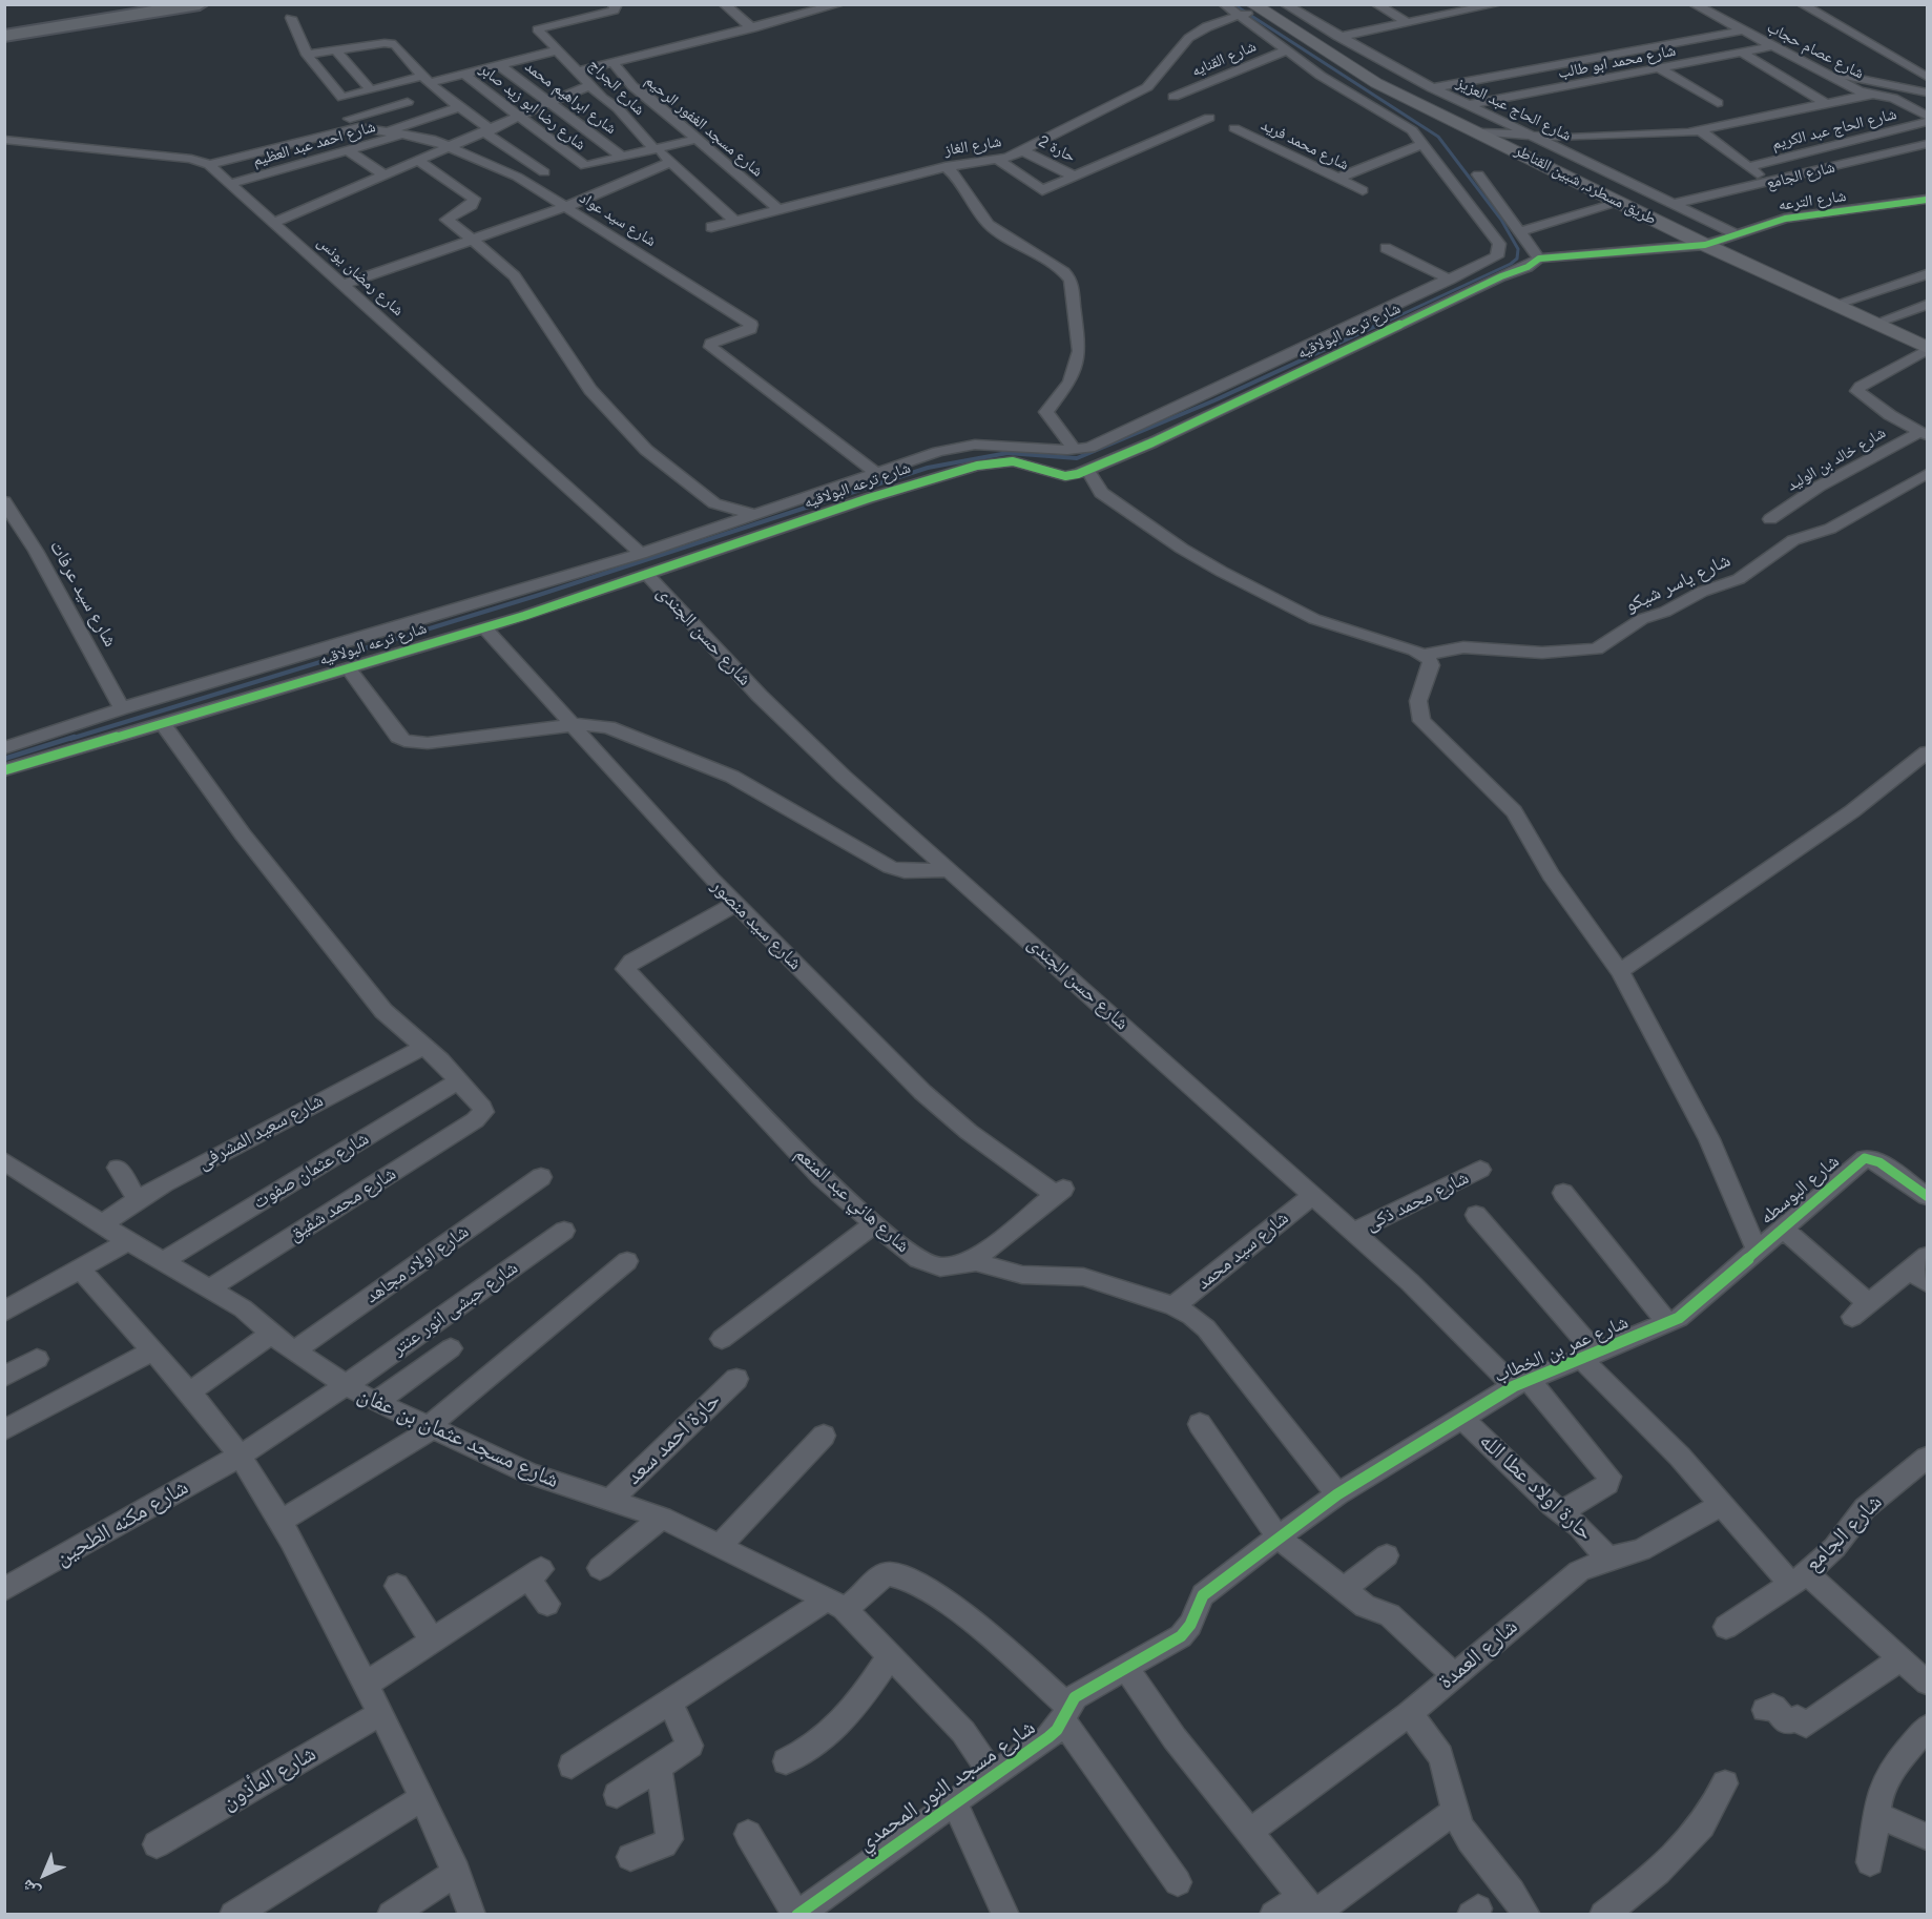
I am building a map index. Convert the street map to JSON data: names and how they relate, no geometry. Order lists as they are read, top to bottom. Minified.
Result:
{"streets":{"main road":["طريق مسطرد, شبين القناطر"],"street":["شارع عصام حجاب","شارع القنايه","شارع محمد ابو طالب","شارع الجراج","شارع ابراهيم محمد","شارع رضا ابو زيد صابر","شارع الحاج عبد العزيز","شارع مسجد الغفور الرحيم","شارع الحاج عبد الكريم","شارع احمد عبد العظيم","شارع محمد فريد","شارع الغاز","حارة 2","شارع الجامع","شارع الترعه","شارع سيد عواد","شارع رمضان يونس","شارع ترعه البولاقيه","شارع خالد بن الوليد","شارع ياسر شيكو","شارع سيد عرفات","شارع حسن الجندى","شارع سيد منصور","شارع سعيد المشرفى","شارع عثمان صفوت","شارع البوسطه","شارع هاني عبد المنعم","شارع محمد ذكى","شارع محمد شفيق","شارع سيد محمد","شارع اولاد مجاهد","شارع حبشى انور عنتر","شارع عمر بن الخطاب","شارع مسجد عثمان بن عفان","حارة احمد سعد","حارة اولاد عطا الله","شارع مكنه الطحين","شارع العمدة","شارع المأذون","شارع مسجد النور المحمدي"]},"crossings":[["شارع عصام حجاب","شارع محمد ابو طالب"],["شارع محمد ابو طالب","شارع الحاج عبد العزيز"],["شارع الجراج","شارع الغاز"],["شارع ابراهيم محمد","شارع رضا ابو زيد صابر"],["شارع الحاج عبد العزيز","شارع الغاز"],["شارع الحاج عبد العزيز","شارع الجامع"],["شارع الحاج عبد العزيز","طريق مسطرد, شبين القناطر"],["شارع الحاج عبد العزيز","شارع الترعه"],["شارع مسجد الغفور الرحيم","شارع الغاز"],["شارع احمد عبد العظيم","شارع سيد عواد"],["شارع احمد عبد العظيم","شارع رمضان يونس"],["شارع الغاز","حارة 2"],["شارع الغاز","طريق مسطرد, شبين القناطر"],["طريق مسطرد, شبين القناطر","شارع الترعه"],["طريق مسطرد, شبين القناطر","شارع ترعه البولاقيه"],["شارع الترعه","شارع ترعه البولاقيه"],["شارع سيد عواد","شارع رمضان يونس"],["شارع سيد عواد","شارع ترعه البولاقيه"],["شارع رمضان يونس","شارع ترعه البولاقيه"],["شارع ترعه البولاقيه","شارع سيد عرفات"],["شارع ترعه البولاقيه","شارع حسن الجندى"],["شارع ترعه البولاقيه","شارع سيد منصور"],["شارع حسن الجندى","شارع محمد ذكى"],["شارع حسن الجندى","شارع سيد محمد"],["شارع حسن الجندى","شارع عمر بن الخطاب"],["شارع حسن الجندى","حارة اولاد عطا الله"],["شارع سيد منصور","شارع هاني عبد المنعم"],["شارع سعيد المشرفى","شارع مسجد عثمان بن عفان"],["شارع عثمان صفوت","شارع محمد شفيق"],["شارع عثمان صفوت","شارع مسجد عثمان بن عفان"],["شارع البوسطه","شارع عمر بن الخطاب"],["شارع هاني عبد المنعم","شارع سيد محمد"],["شارع هاني عبد المنعم","شارع عمر بن الخطاب"],["شارع محمد شفيق","شارع مسجد عثمان بن عفان"],["شارع اولاد مجاهد","شارع مسجد عثمان بن عفان"],["شارع حبشى انور عنتر","شارع مسجد عثمان بن عفان"],["شارع حبشى انور عنتر","شارع مكنه الطحين"],["شارع عمر بن الخطاب","حارة اولاد عطا الله"],["شارع عمر بن الخطاب","شارع مسجد النور المحمدي"],["شارع مسجد عثمان بن عفان","حارة احمد سعد"],["شارع مسجد عثمان بن عفان","شارع مسجد النور المحمدي"],["حارة اولاد عطا الله","شارع العمدة"]],"north":"bottom left"}
